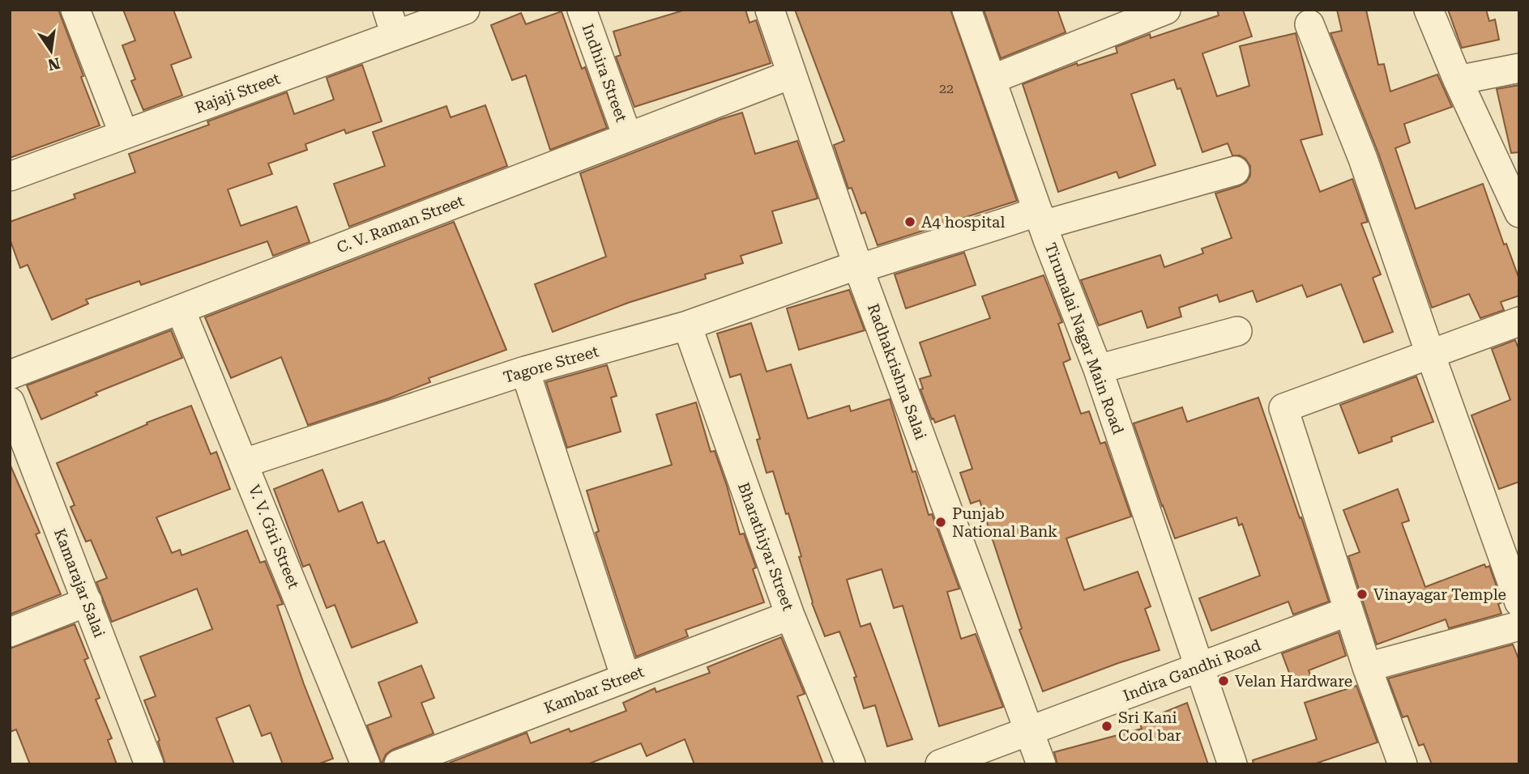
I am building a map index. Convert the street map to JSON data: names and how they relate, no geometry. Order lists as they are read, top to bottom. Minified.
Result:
{"streets":{"street":["Indhira Street","Rajaji Street","C. V. Raman Street","Tirumalai Nagar Main Road","Tagore Street","Radhakrishna Salai","V. V. Giri Street","Bharathiyar Street","Kamarajar Salai","Indira Gandhi Road","Kambar Street"]},"crossings":[["Indhira Street","C. V. Raman Street"],["C. V. Raman Street","Radhakrishna Salai"],["C. V. Raman Street","V. V. Giri Street"],["Tirumalai Nagar Main Road","Tagore Street"],["Tirumalai Nagar Main Road","Indira Gandhi Road"],["Tagore Street","Radhakrishna Salai"],["Tagore Street","V. V. Giri Street"],["Tagore Street","Bharathiyar Street"],["Radhakrishna Salai","Indira Gandhi Road"],["Bharathiyar Street","Kambar Street"]],"places":["A4 hospital","Punjab National Bank","Vinayagar Temple","Velan Hardware","Sri Kani Cool bar"],"house_numbers":["22"],"north":"bottom"}
